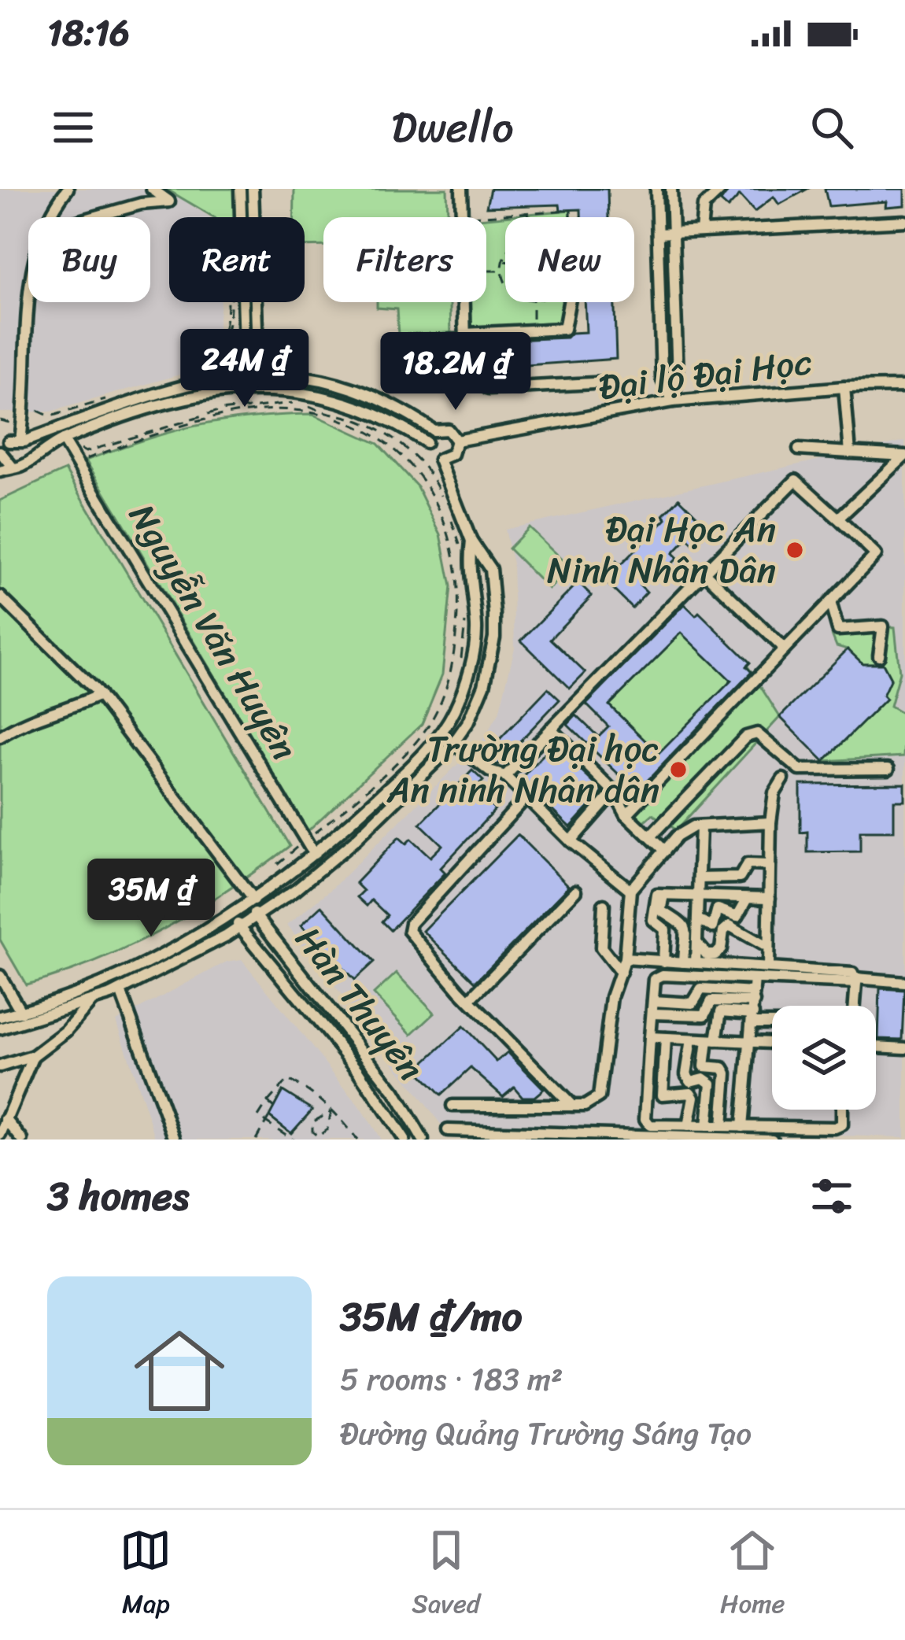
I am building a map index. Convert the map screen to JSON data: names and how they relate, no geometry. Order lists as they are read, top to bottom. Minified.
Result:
{"streets":{"street":["Đại lộ Đại Học","Nguyễn Văn Huyên","Hàn Thuyên"]},"places":["Đại Học An Ninh Nhân Dân","Trường Đại học An ninh Nhân dân"],"page":{"status":"18:16","header":"Dwello","chip":["Buy","Rent","Filters","New"],"price":["24M ₫","18.2M ₫","35M ₫"],"heading":"3 homes","list":[{"name":"35M ₫/mo","note":"5 rooms · 183 m² · Đường Quảng Trường Sáng Tạo"}],"tabs":["Map","Saved","Home"]}}
